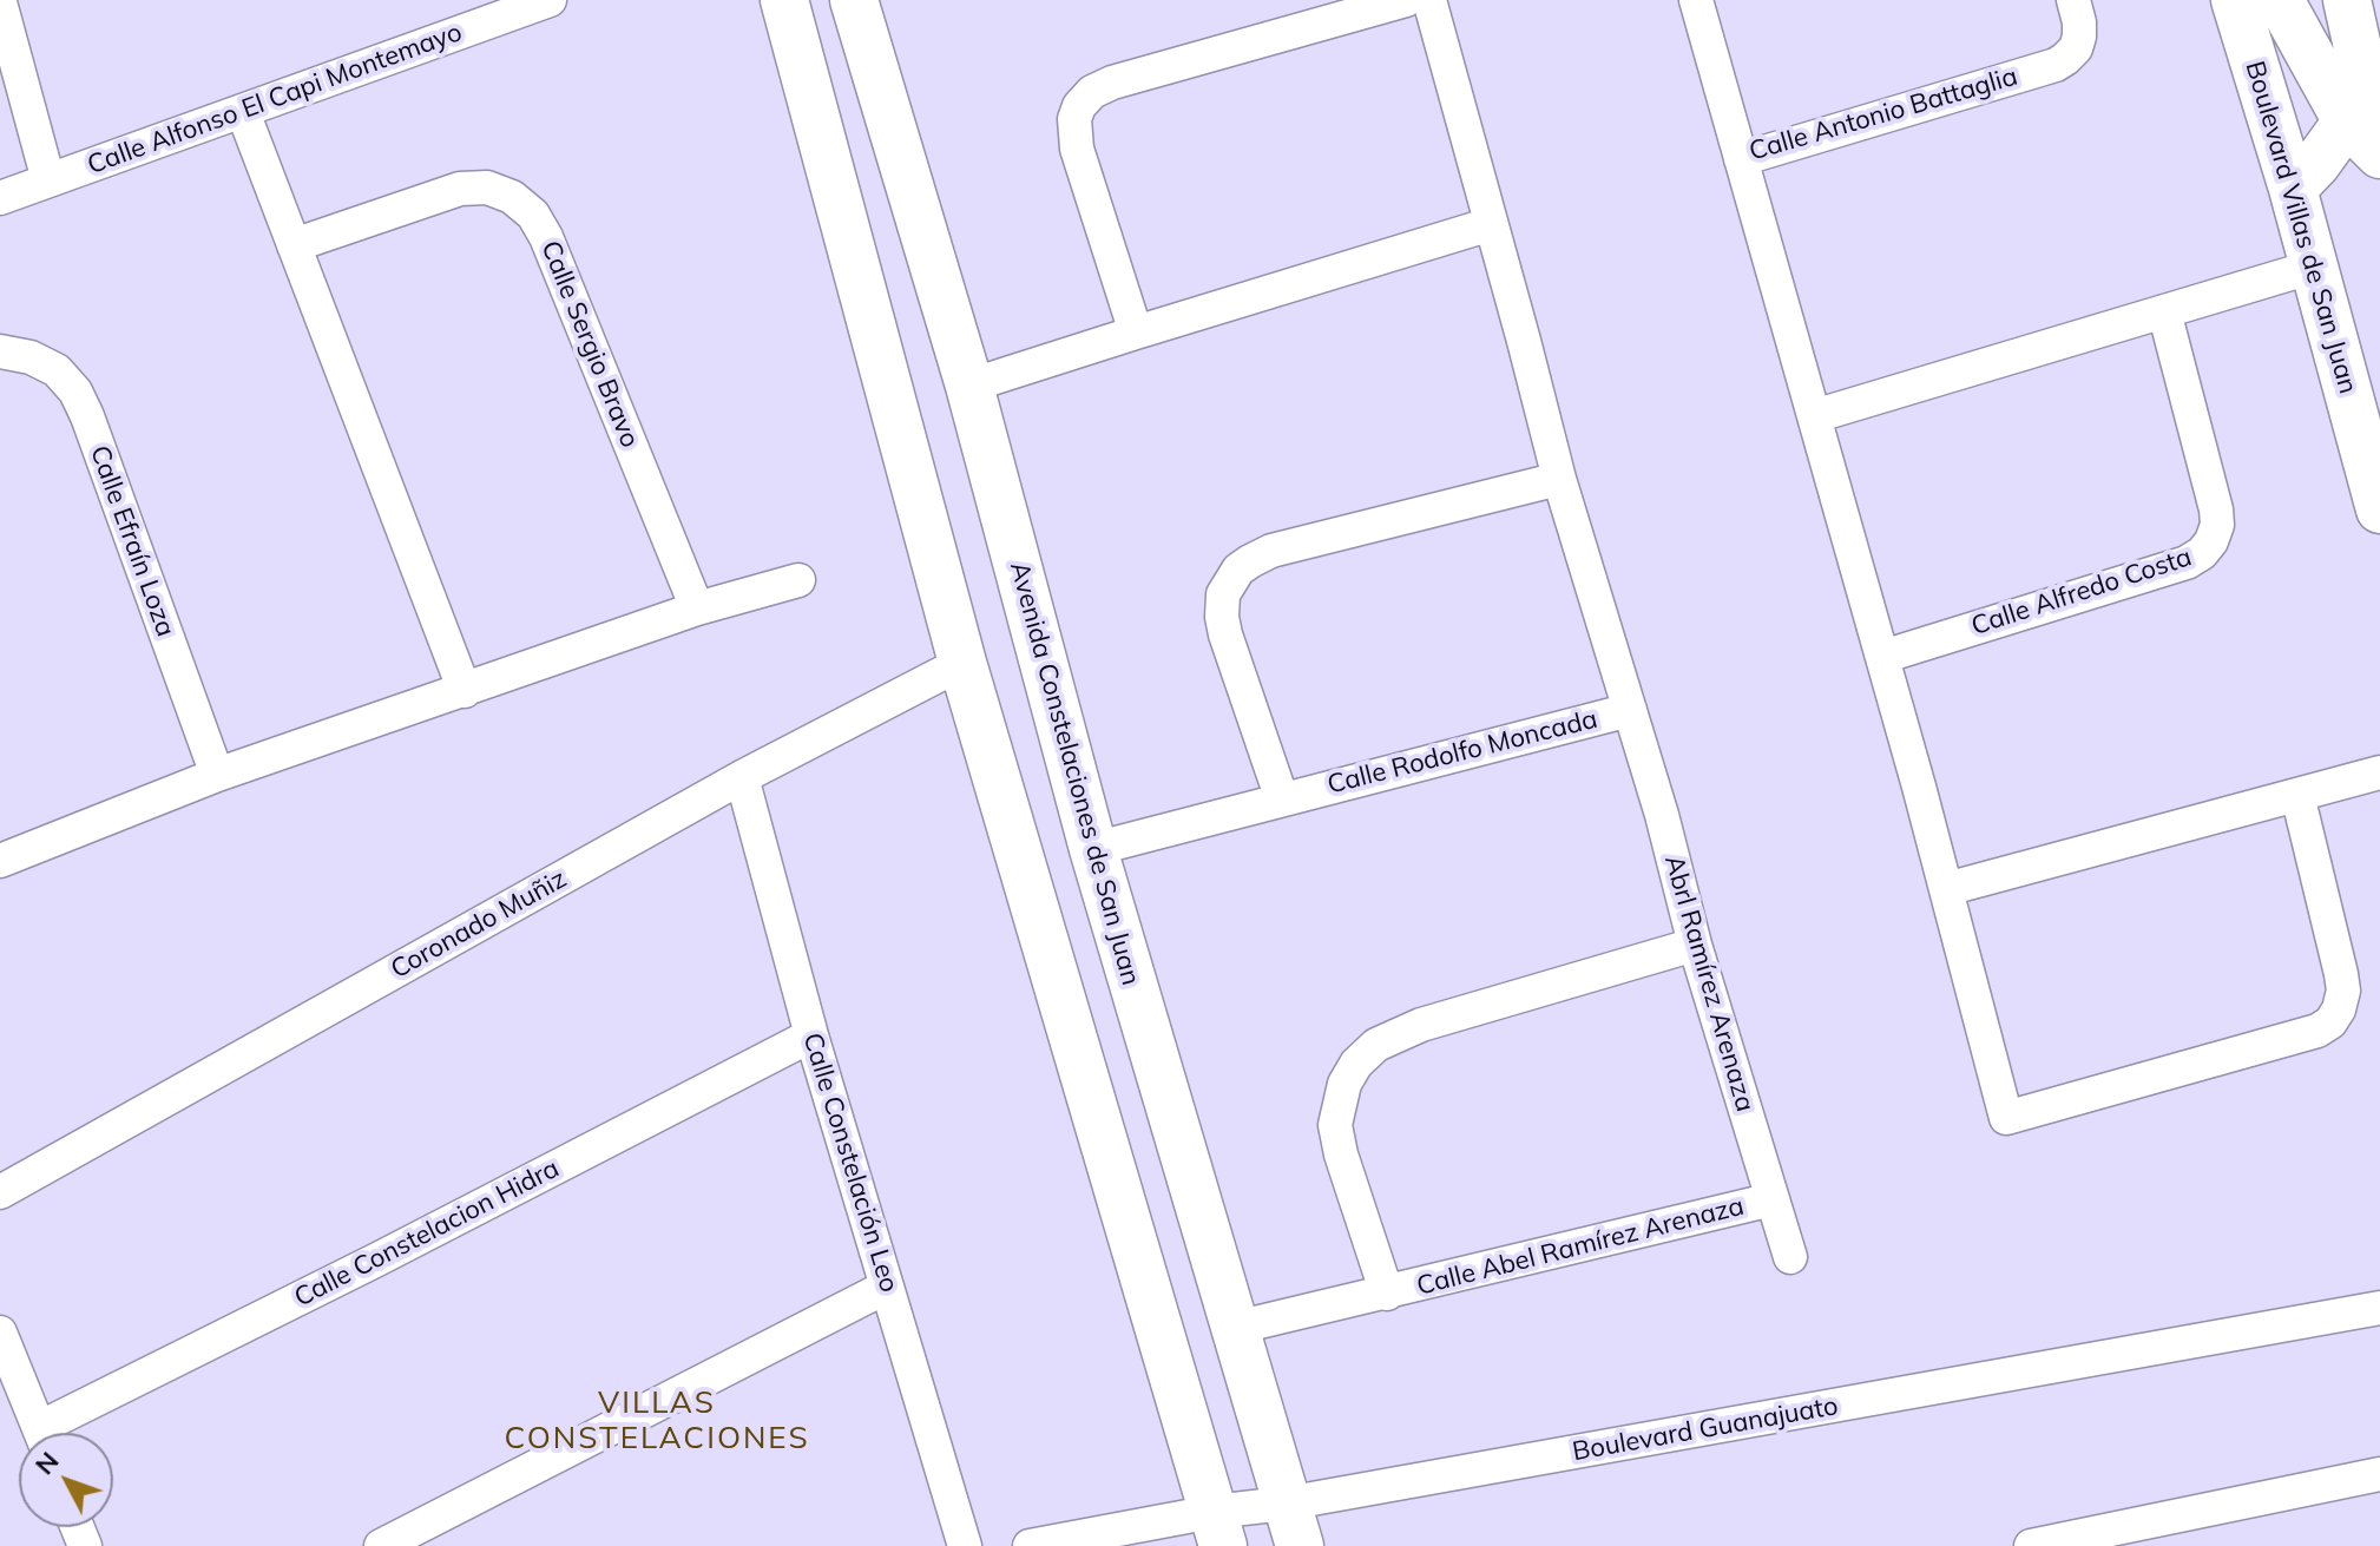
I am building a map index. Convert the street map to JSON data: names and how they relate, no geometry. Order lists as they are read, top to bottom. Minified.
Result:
{"streets":{"street":["Calle Alfonso El Capi Montemayo","Calle Antonio Battaglia","Boulevard Villas de San Juan","Calle Sergio Bravo","Calle Efraín Loza","Calle Alfredo Costa","Calle Rodolfo Moncada","Avenida Constelaciones de San Juan","Coronado Muñiz","Abrl Ramírez Arenaza","Calle Constelación Leo","Calle Constelacion Hidra","Calle Abel Ramírez Arenaza","Boulevard Guanajuato"]},"crossings":[["Calle Rodolfo Moncada","Avenida Constelaciones de San Juan"],["Calle Rodolfo Moncada","Abrl Ramírez Arenaza"],["Avenida Constelaciones de San Juan","Calle Abel Ramírez Arenaza"],["Avenida Constelaciones de San Juan","Boulevard Guanajuato"],["Coronado Muñiz","Calle Constelación Leo"],["Abrl Ramírez Arenaza","Calle Abel Ramírez Arenaza"],["Calle Constelación Leo","Calle Constelacion Hidra"]],"districts":["VILLAS CONSTELACIONES"],"north":"top left"}
